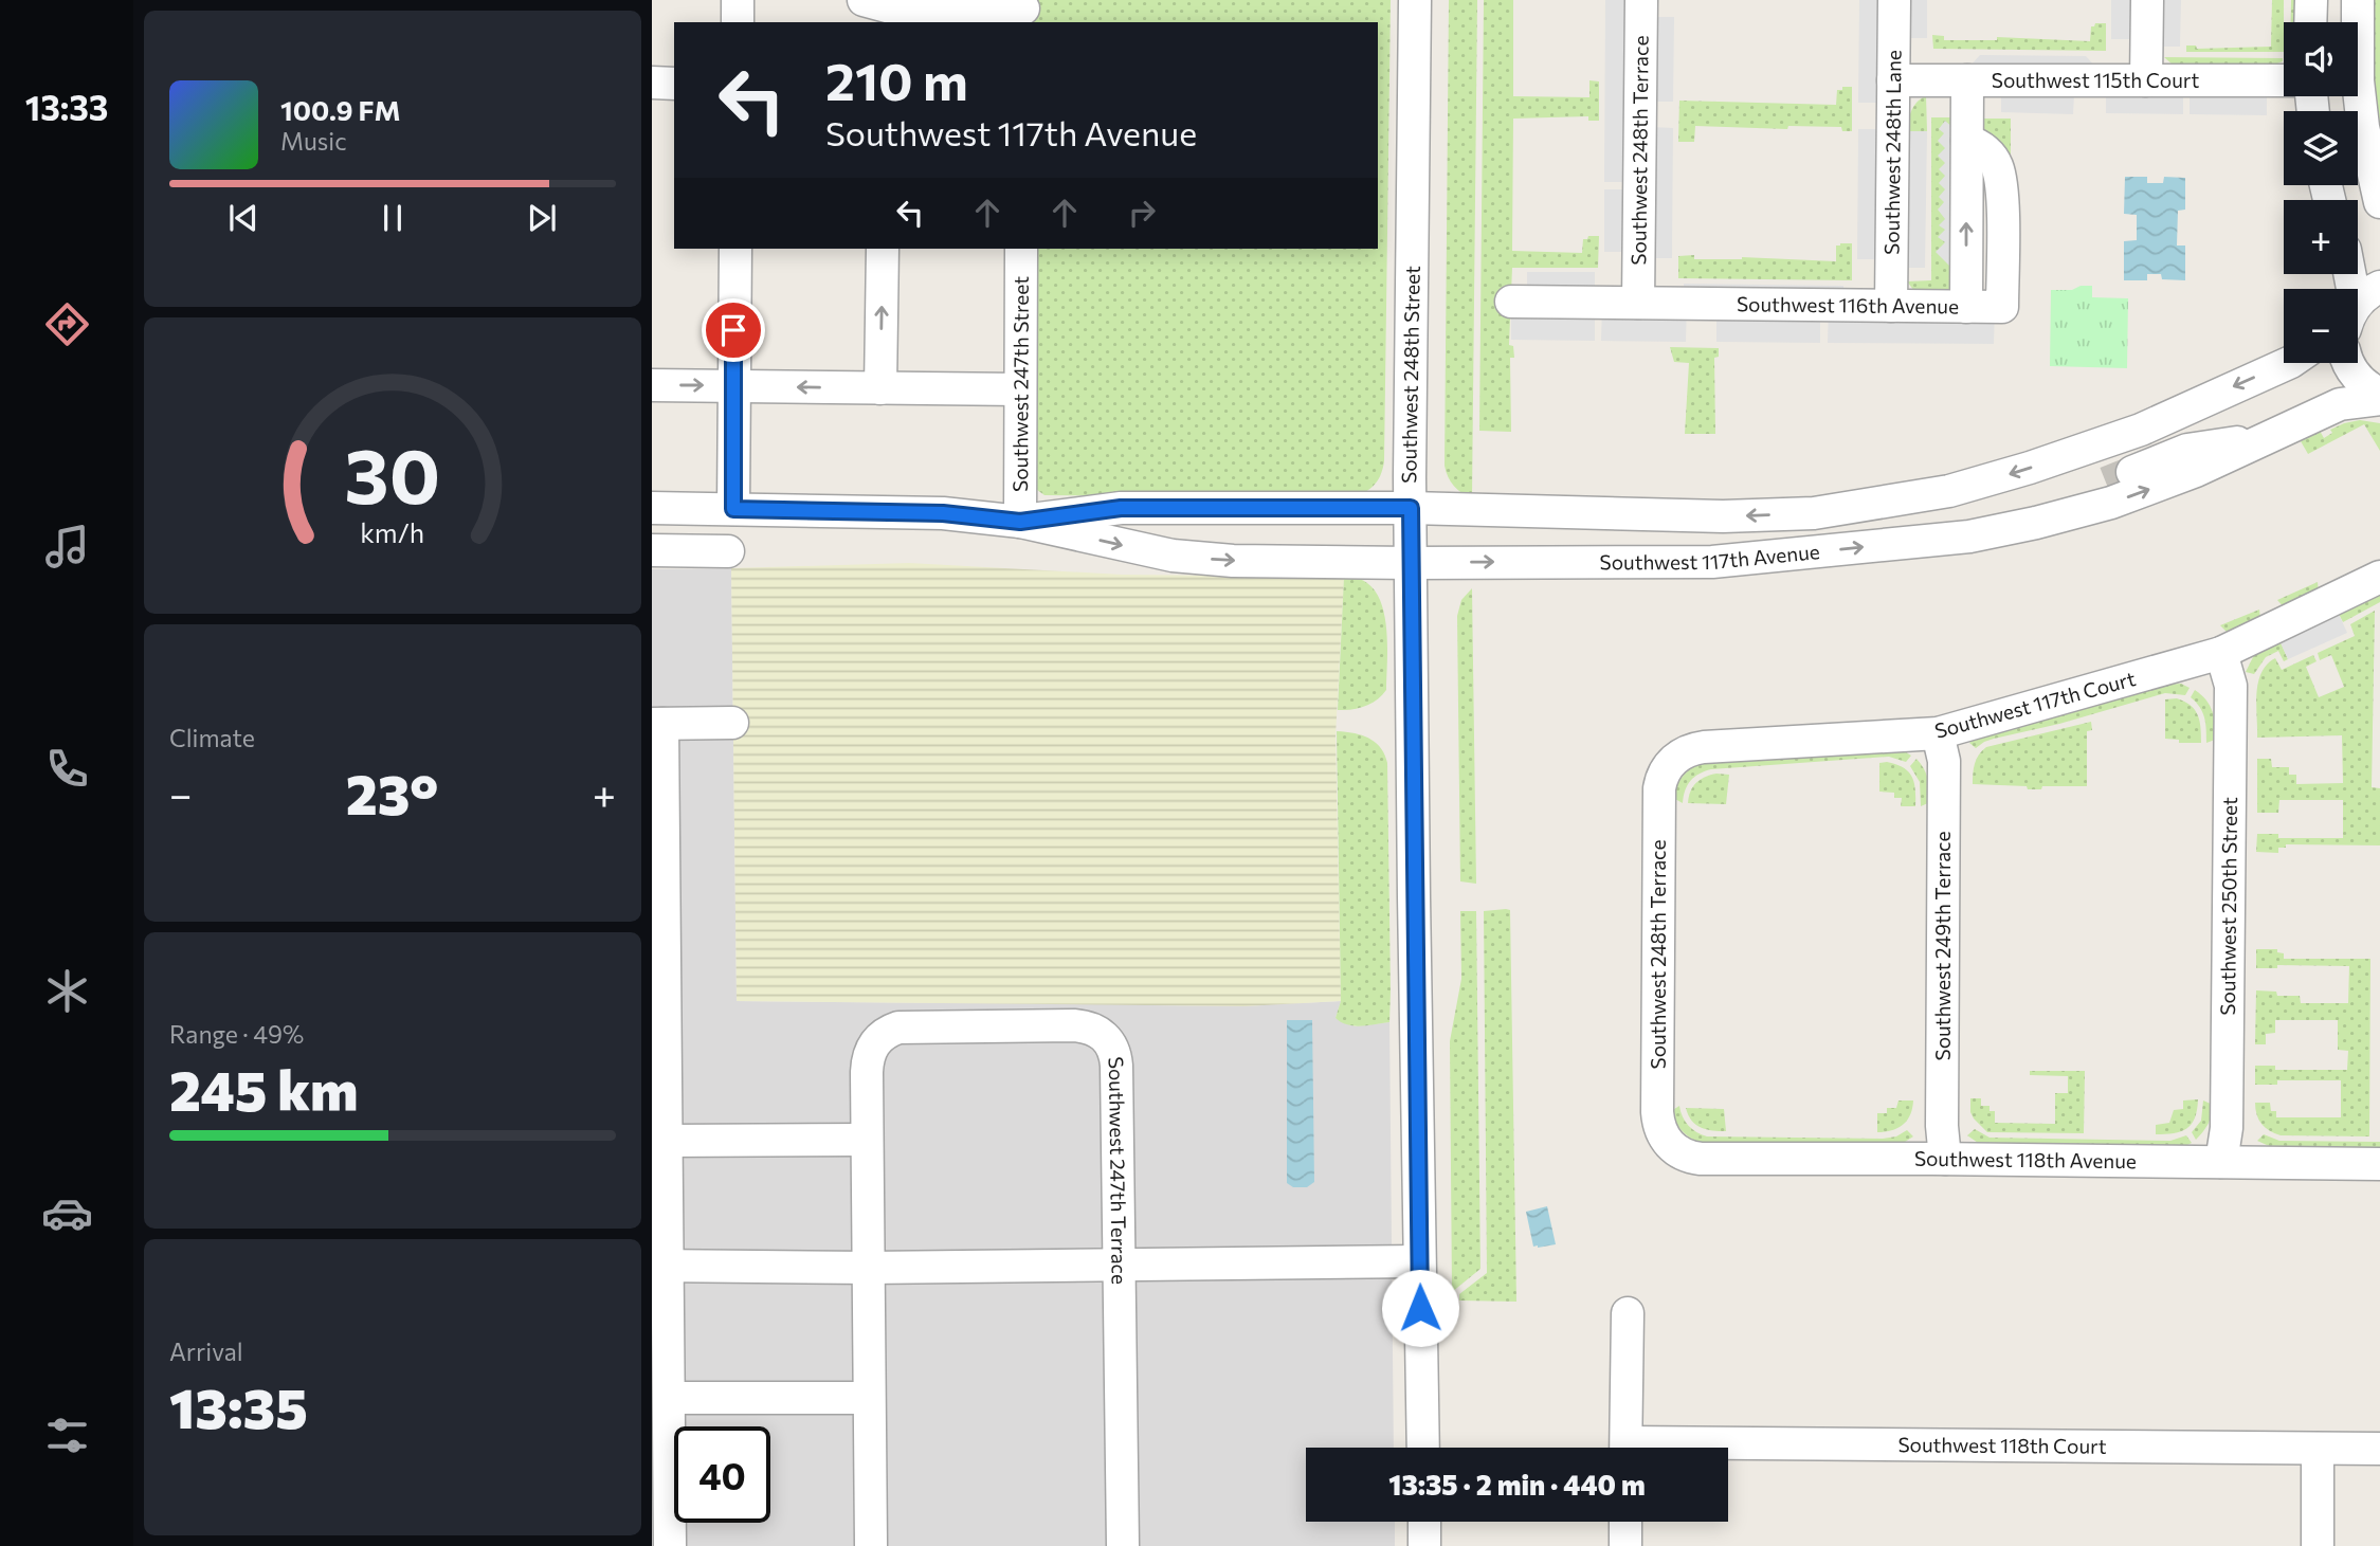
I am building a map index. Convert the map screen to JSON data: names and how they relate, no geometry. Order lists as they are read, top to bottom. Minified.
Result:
{"streets":{"street":["Southwest 115th Court","Southwest 248th Terrace","Southwest 248th Lane","Southwest 116th Avenue","Southwest 248th Street","Southwest 247th Street","Southwest 117th Avenue","Southwest 117th Court","Southwest 250th Street","Southwest 249th Terrace","Southwest 118th Avenue","Southwest 247th Terrace","Southwest 118th Court"]},"crossings":[["Southwest 115th Court","Southwest 248th Lane"],["Southwest 115th Court","Southwest 116th Avenue"],["Southwest 248th Terrace","Southwest 116th Avenue"],["Southwest 248th Terrace","Southwest 117th Court"],["Southwest 248th Terrace","Southwest 118th Avenue"],["Southwest 248th Lane","Southwest 116th Avenue"],["Southwest 248th Street","Southwest 117th Avenue"],["Southwest 247th Street","Southwest 117th Avenue"],["Southwest 117th Court","Southwest 250th Street"],["Southwest 117th Court","Southwest 249th Terrace"],["Southwest 250th Street","Southwest 118th Avenue"],["Southwest 249th Terrace","Southwest 118th Avenue"]],"page":{"tabs":"13:33","map_buttons":["+","−"],"turn":["210 m","Southwest 117th Avenue"],"song":["100.9 FM","Music"],"tile":["Climate",["Range · 49%","245 km"],["Arrival","13:35"]],"heat":["−","23°","+"],"limit":"40","trip":"13:35 · 2 min · 440 m","gauge":["30","km/h"]}}
